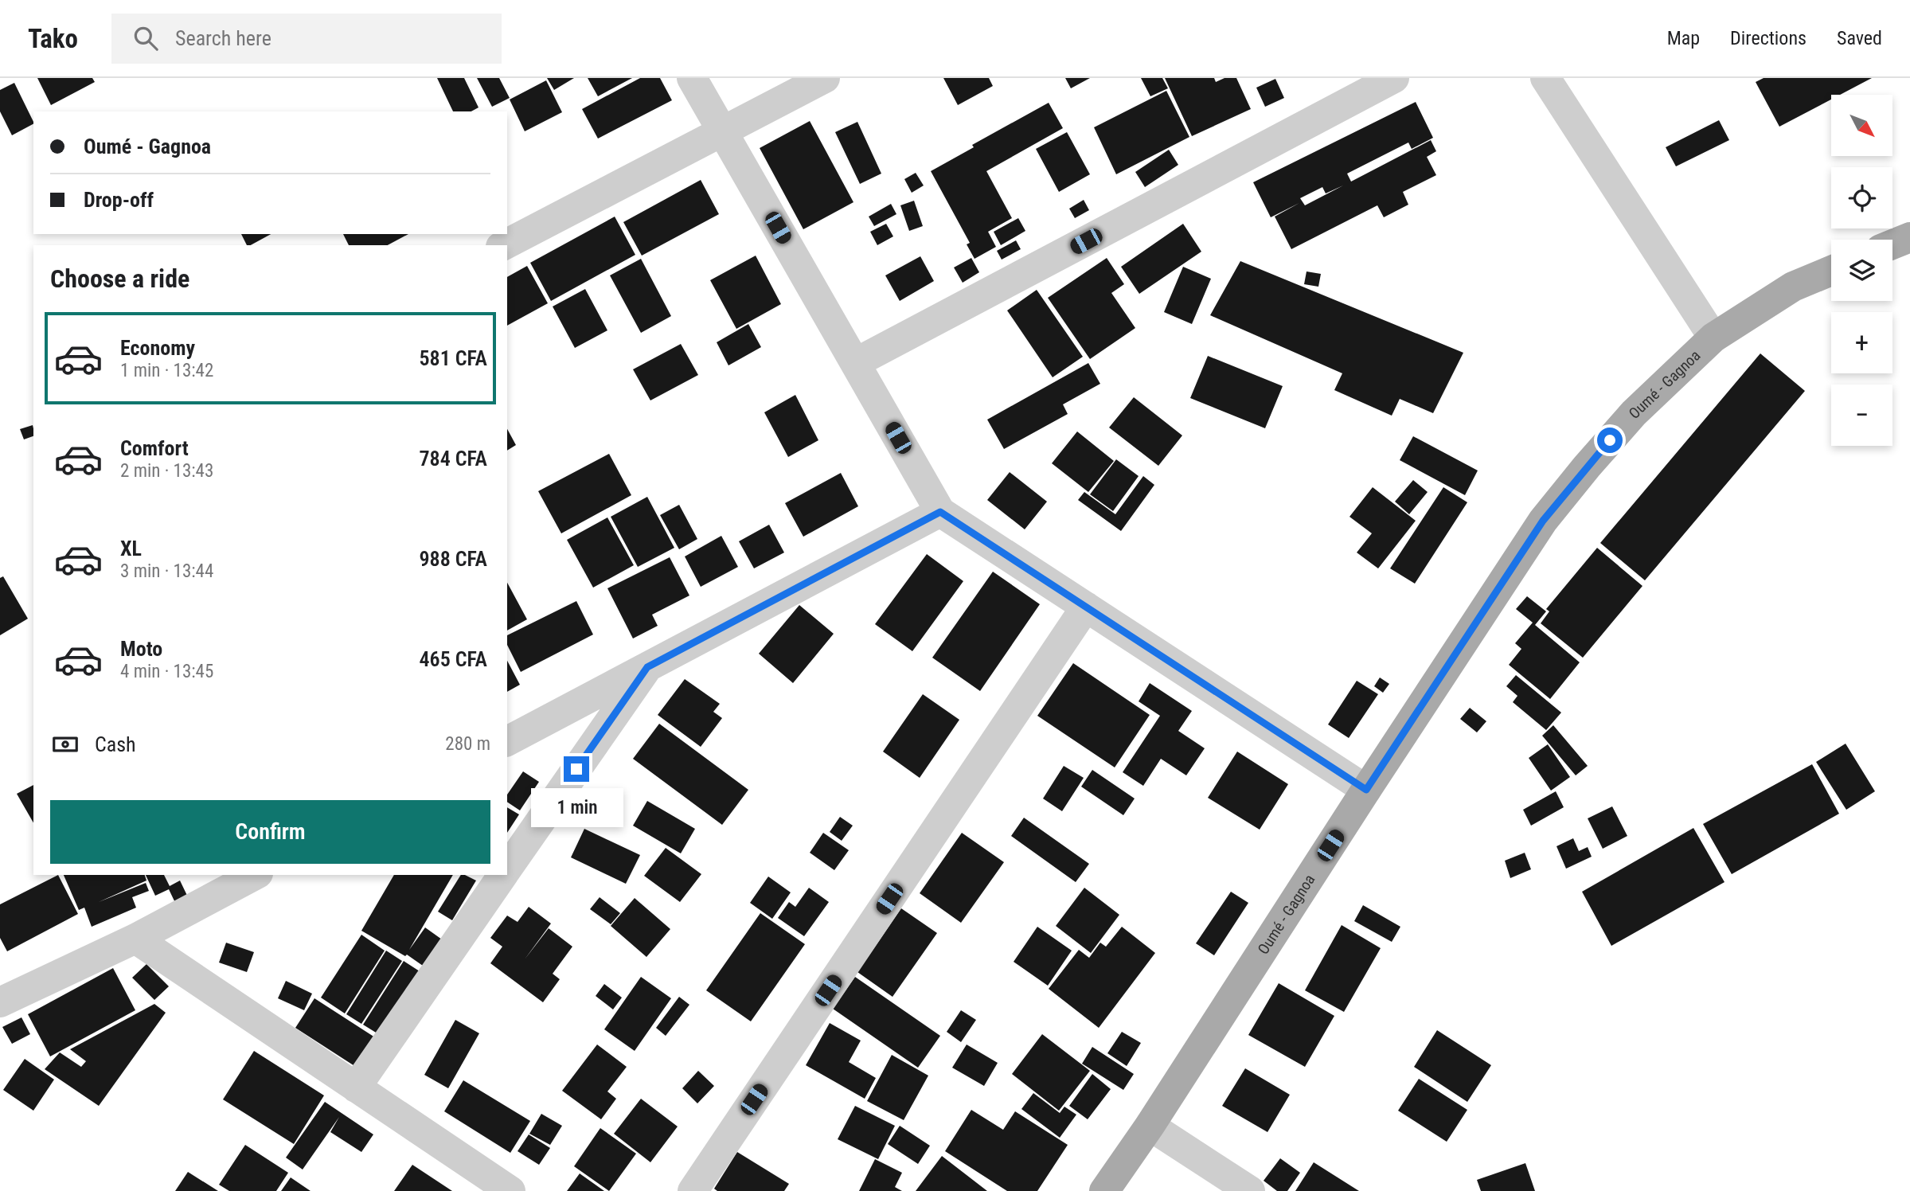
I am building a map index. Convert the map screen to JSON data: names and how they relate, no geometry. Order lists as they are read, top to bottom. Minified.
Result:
{"streets":{"main road":["Oumé - Gagnoa"]},"north":"bottom right","page":{"header":"Tako","search":"Search here","nav":["Map","Directions","Saved"],"map_buttons":["+","−"],"banner":["Oumé - Gagnoa","Drop-off"],"heading":"Choose a ride","list":[{"name":"Economy","note":"1 min · 13:42","value":"581 CFA"},{"name":"Comfort","note":"2 min · 13:43","value":"784 CFA"},{"name":"XL","note":"3 min · 13:44","value":"988 CFA"},{"name":"Moto","note":"4 min · 13:45","value":"465 CFA"}],"pay":["Cash","280 m"],"bubble":"1 min","buttons":"Confirm"}}
